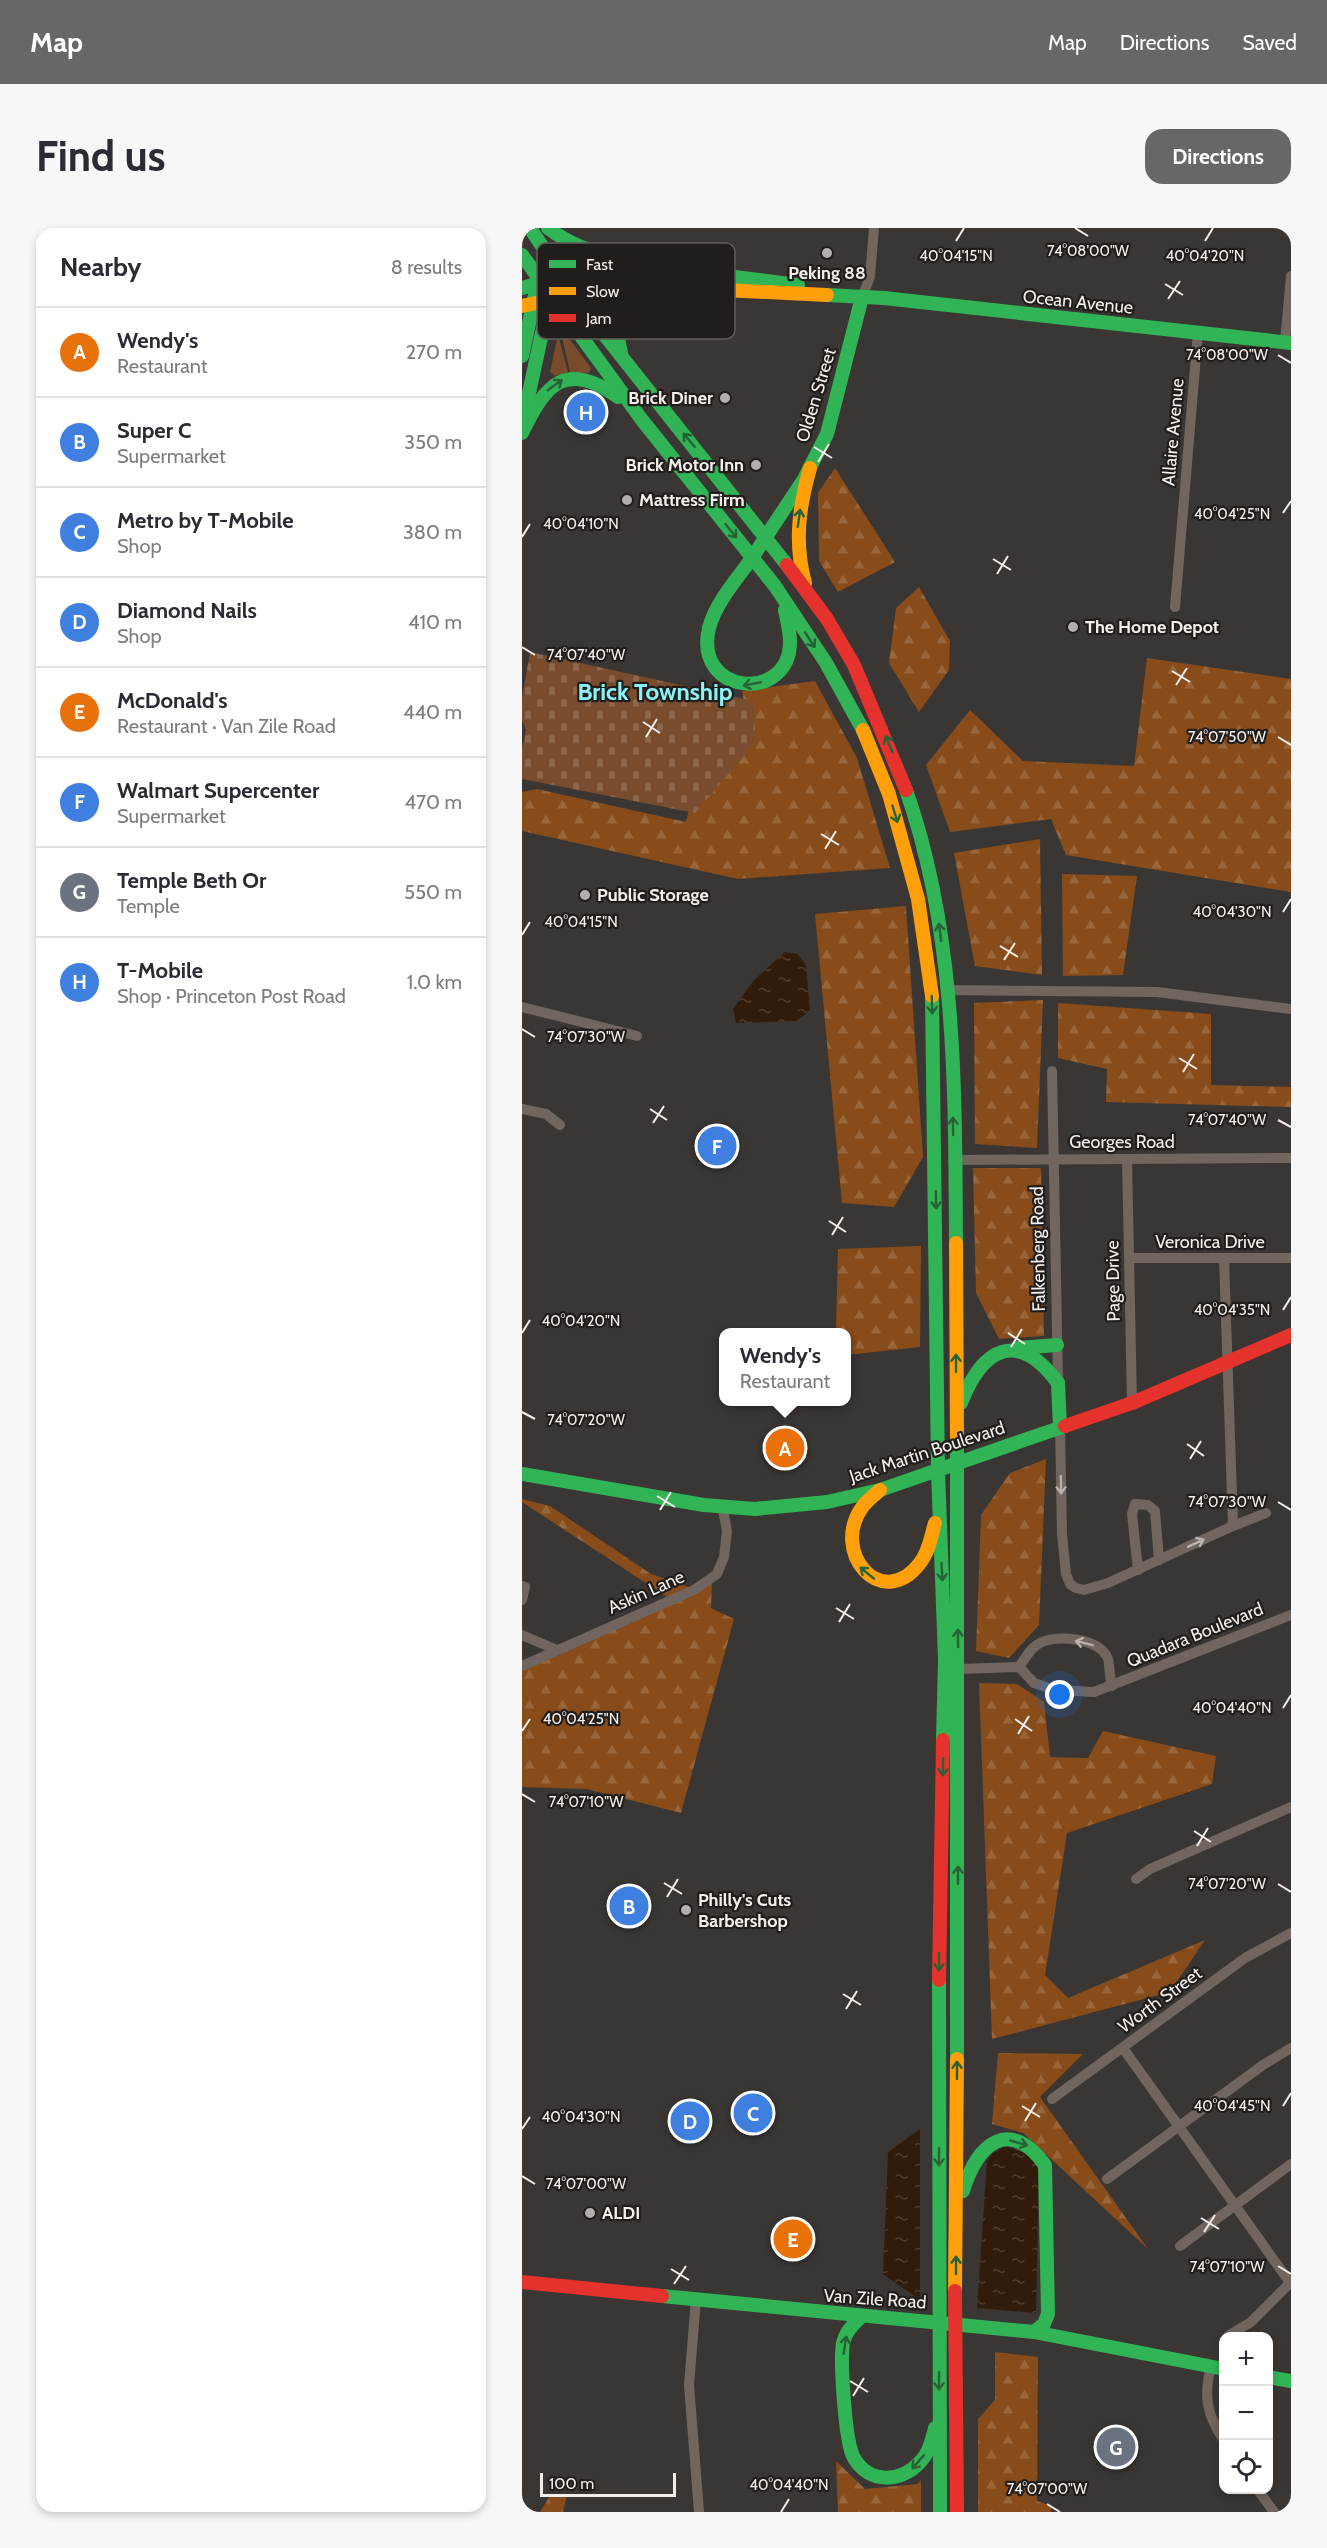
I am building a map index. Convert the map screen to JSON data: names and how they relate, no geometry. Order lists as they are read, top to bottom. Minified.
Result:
{"streets":{"main road":["Ocean Avenue","Olden Street","Falkenberg Road","Jack Martin Boulevard","Van Zile Road"],"street":["Allaire Avenue","Georges Road","Veronica Drive","Page Drive","Askin Lane","Quadara Boulevard","Worth Street"]},"crossings":[["Ocean Avenue","Olden Street"],["Ocean Avenue","Allaire Avenue"],["Georges Road","Falkenberg Road"],["Georges Road","Page Drive"],["Veronica Drive","Page Drive"],["Falkenberg Road","Jack Martin Boulevard"],["Page Drive","Jack Martin Boulevard"],["Jack Martin Boulevard","Askin Lane"]],"districts":["Brick Township"],"places":["Peking 88","Brick Diner","Brick Motor Inn","Mattress Firm","The Home Depot","Public Storage","Philly's Cuts Barbershop","ALDI"],"legend":["Fast","Slow","Jam"],"scale_bar":"100 m","page":{"header":"Map","nav":["Map","Directions","Saved"],"buttons":"Directions","title":"Find us","heading":["Nearby","8 results"],"list":[{"mark":"A","name":"Wendy's","note":"Restaurant","value":"270 m"},{"mark":"B","name":"Super C","note":"Supermarket","value":"350 m"},{"mark":"C","name":"Metro by T-Mobile","note":"Shop","value":"380 m"},{"mark":"D","name":"Diamond Nails","note":"Shop","value":"410 m"},{"mark":"E","name":"McDonald's","note":"Restaurant · Van Zile Road","value":"440 m"},{"mark":"F","name":"Walmart Supercenter","note":"Supermarket","value":"470 m"},{"mark":"G","name":"Temple Beth Or","note":"Temple","value":"550 m"},{"mark":"H","name":"T-Mobile","note":"Shop · Princeton Post Road","value":"1.0 km"}],"pins":["H","F","A","B","C","D","E","G"],"popup":["Wendy's","Restaurant"],"map_buttons":["+","−"],"scale":"100 m"},"coordinates":["74°08'00\"W","40°04'15\"N","40°04'20\"N","40°04'25\"N","40°04'10\"N","74°07'40\"W","74°07'50\"W","40°04'30\"N","74°07'30\"W","40°04'35\"N","74°07'20\"W","40°04'40\"N","74°07'10\"W","40°04'45\"N","74°07'00\"W"]}
